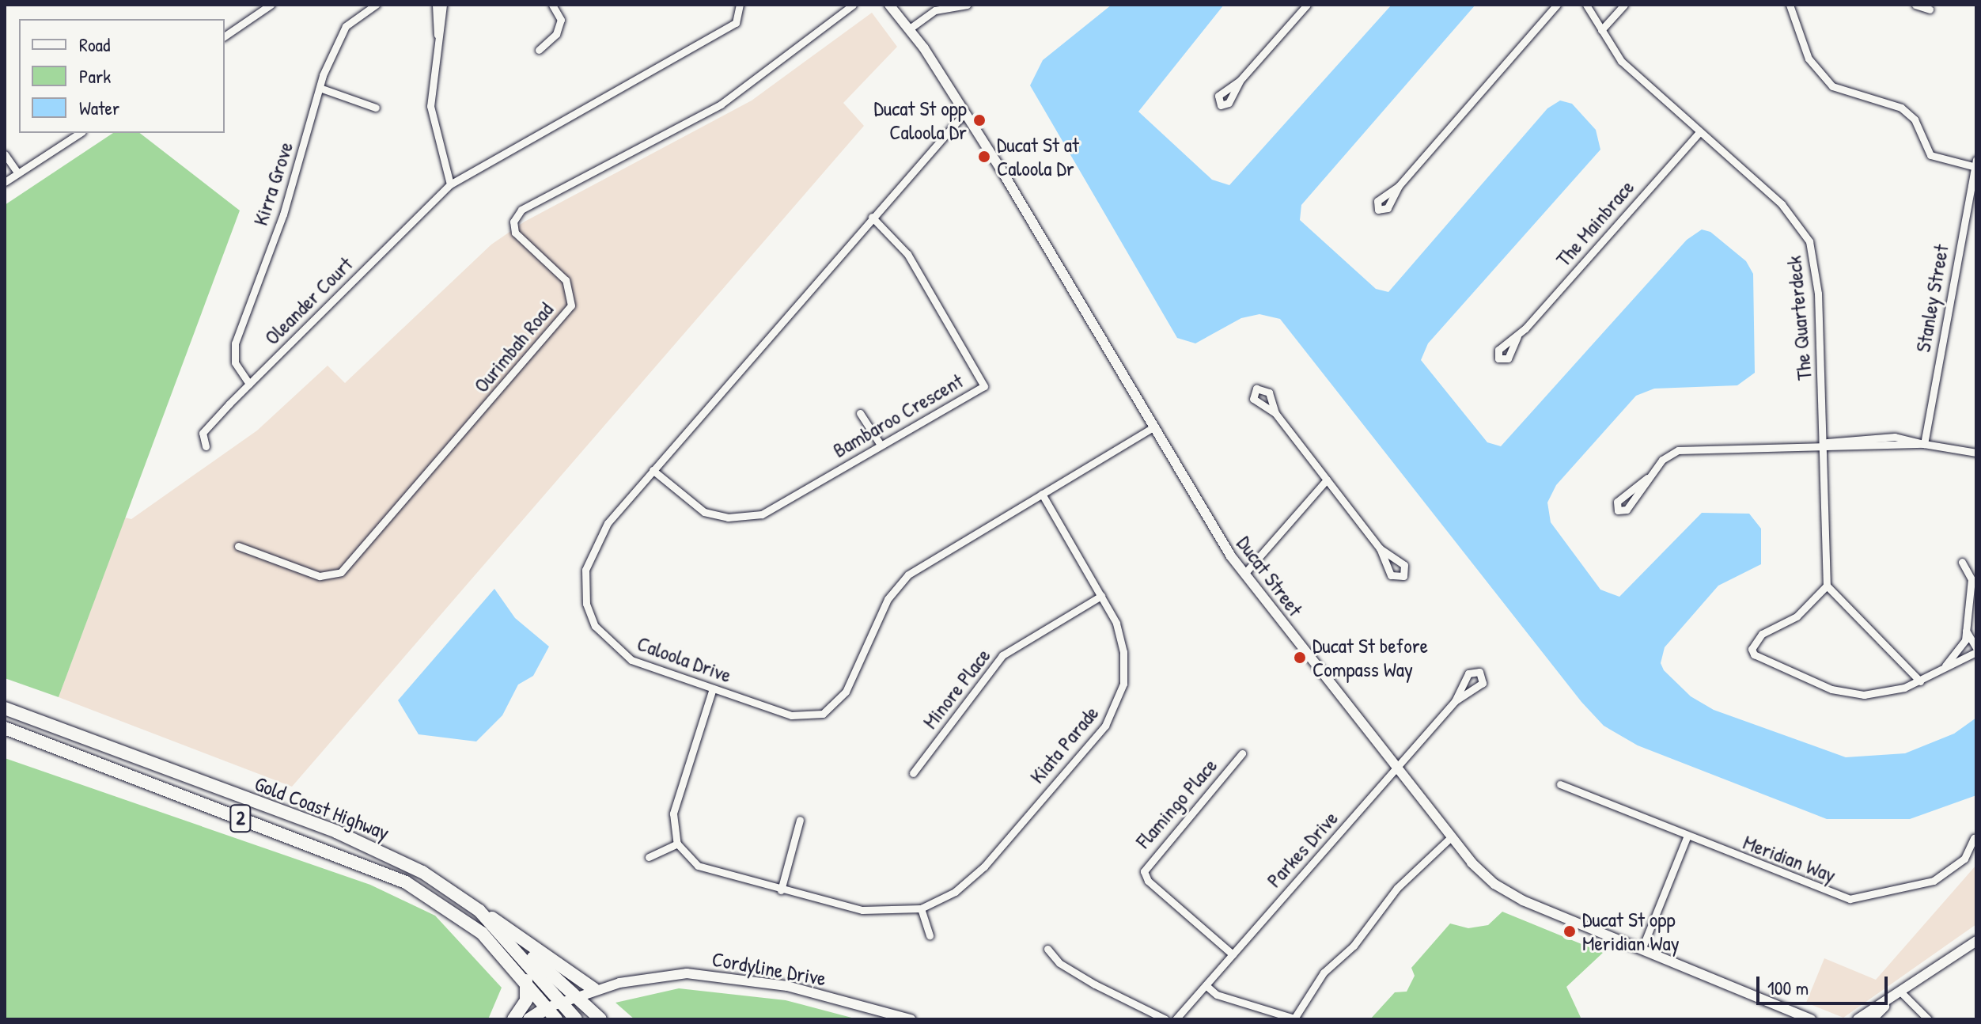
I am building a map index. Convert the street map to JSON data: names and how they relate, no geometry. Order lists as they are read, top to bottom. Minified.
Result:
{"streets":{"highway":["Gold Coast Highway","2"],"street":["Kirra Grove","The Mainbrace","Stanley Street","Oleander Court","The Quarterdeck","Ourimbah Road","Bambaroo Crescent","Ducat Street","Caloola Drive","Minore Place","Kiata Parade","Flamingo Place","Parkes Drive","Meridian Way","Cordyline Drive"]},"crossings":[["Kirra Grove","Oleander Court"],["The Mainbrace","The Quarterdeck"],["Bambaroo Crescent","Caloola Drive"],["Ducat Street","Caloola Drive"],["Ducat Street","Parkes Drive"],["Caloola Drive","Kiata Parade"],["Minore Place","Kiata Parade"],["Flamingo Place","Parkes Drive"],["Gold Coast Highway","Cordyline Drive"]],"places":["Ducat St opp Caloola Dr","Ducat St at Caloola Dr","Ducat St before Compass Way","Ducat St opp Meridian Way"],"legend":["Road","Park","Water"],"scale_bar":"100 m"}
